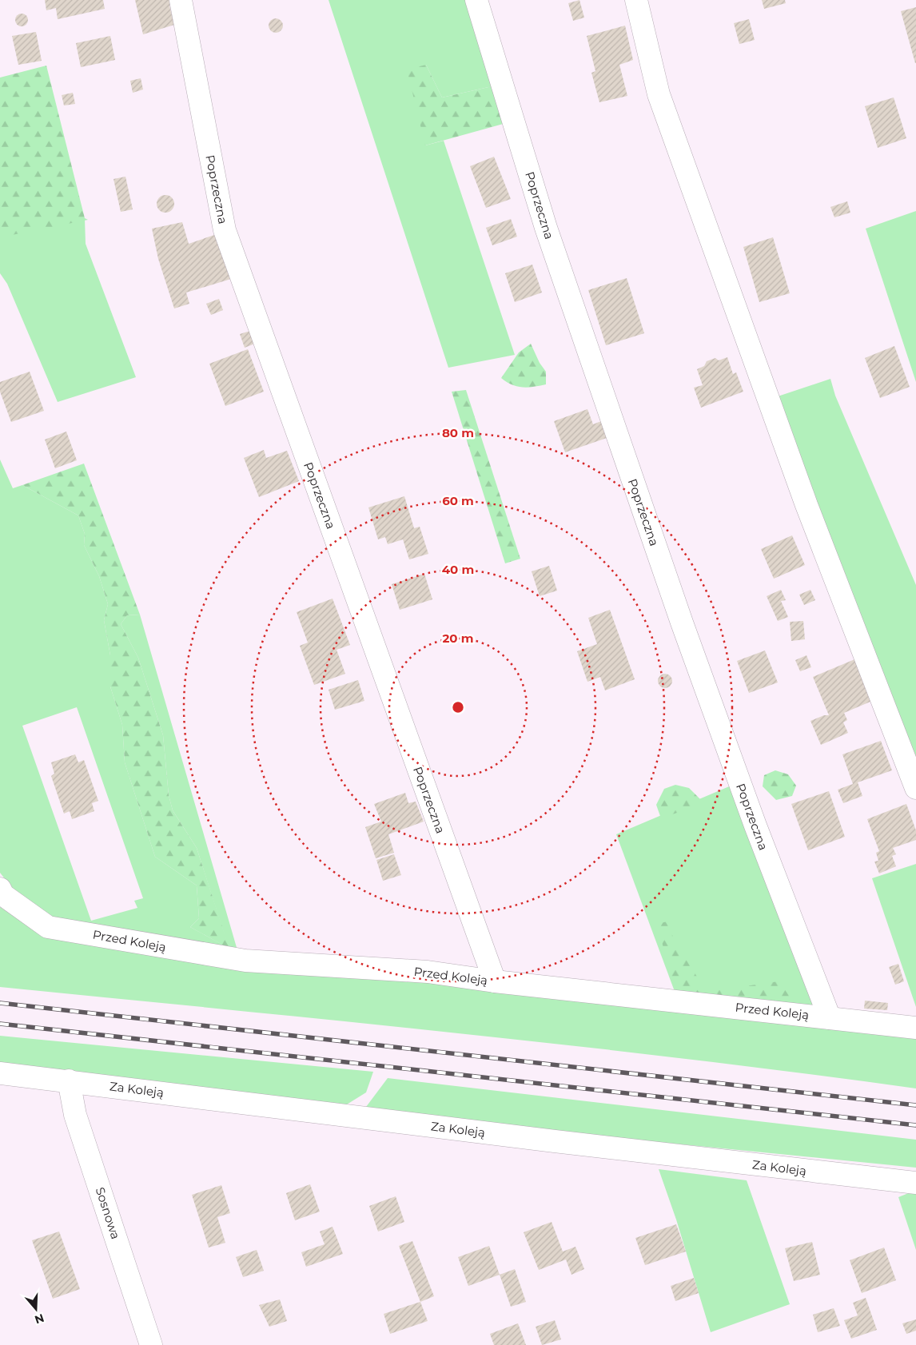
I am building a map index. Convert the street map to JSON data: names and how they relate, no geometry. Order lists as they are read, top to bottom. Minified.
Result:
{"streets":{"street":["Poprzeczna","Przed Koleją","Za Koleją","Sosnowa"]},"crossings":[["Poprzeczna","Przed Koleją"],["Za Koleją","Sosnowa"]],"north":"bottom","rings":["80 m","60 m","40 m","20 m"]}
